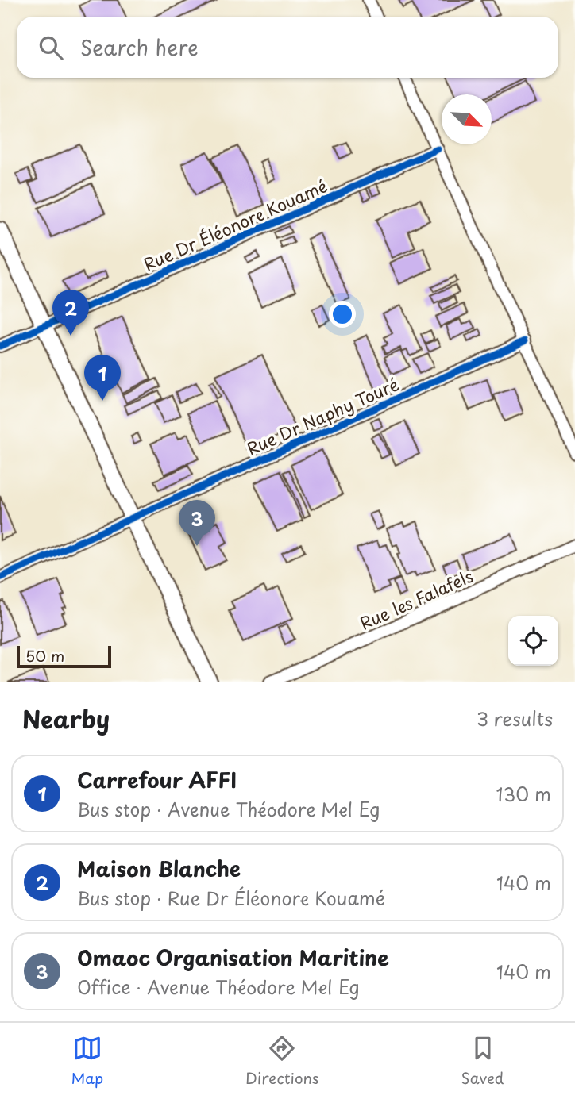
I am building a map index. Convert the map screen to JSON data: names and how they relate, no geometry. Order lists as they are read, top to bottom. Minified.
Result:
{"streets":{"street":["Rue Dr Éléonore Kouamé","Rue Dr Naphy Touré","Rue les Falafels"]},"scale_bar":"50 m","north":"bottom right","page":{"search":"Search here","pins":["2","1","3"],"scale":"50 m","heading":["Nearby","3 results"],"list":[{"mark":"1","name":"Carrefour AFFI","note":"Bus stop · Avenue Théodore Mel Eg","value":"130 m"},{"mark":"2","name":"Maison Blanche","note":"Bus stop · Rue Dr Éléonore Kouamé","value":"140 m"},{"mark":"3","name":"Omaoc Organisation Maritine","note":"Office · Avenue Théodore Mel Eg","value":"140 m"}],"nav":["Map","Directions","Saved"]}}
